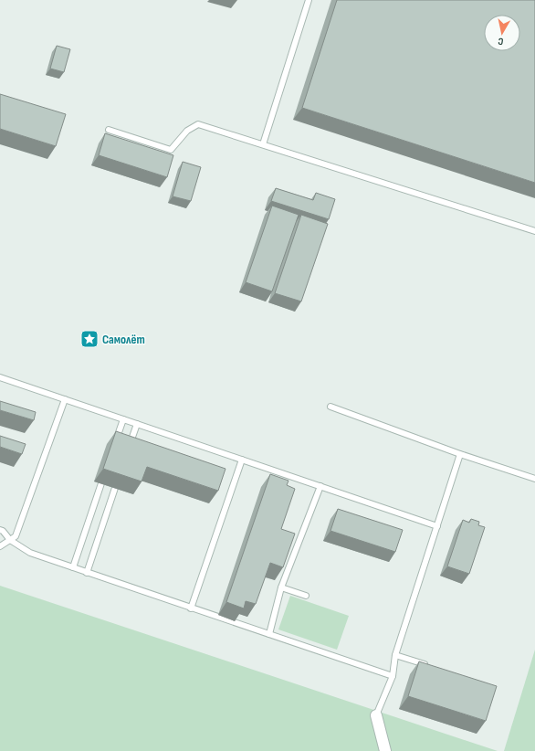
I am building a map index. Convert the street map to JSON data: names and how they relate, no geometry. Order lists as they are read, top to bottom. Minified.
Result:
{"places":{"place":["Самолёт"]},"north":"bottom"}
